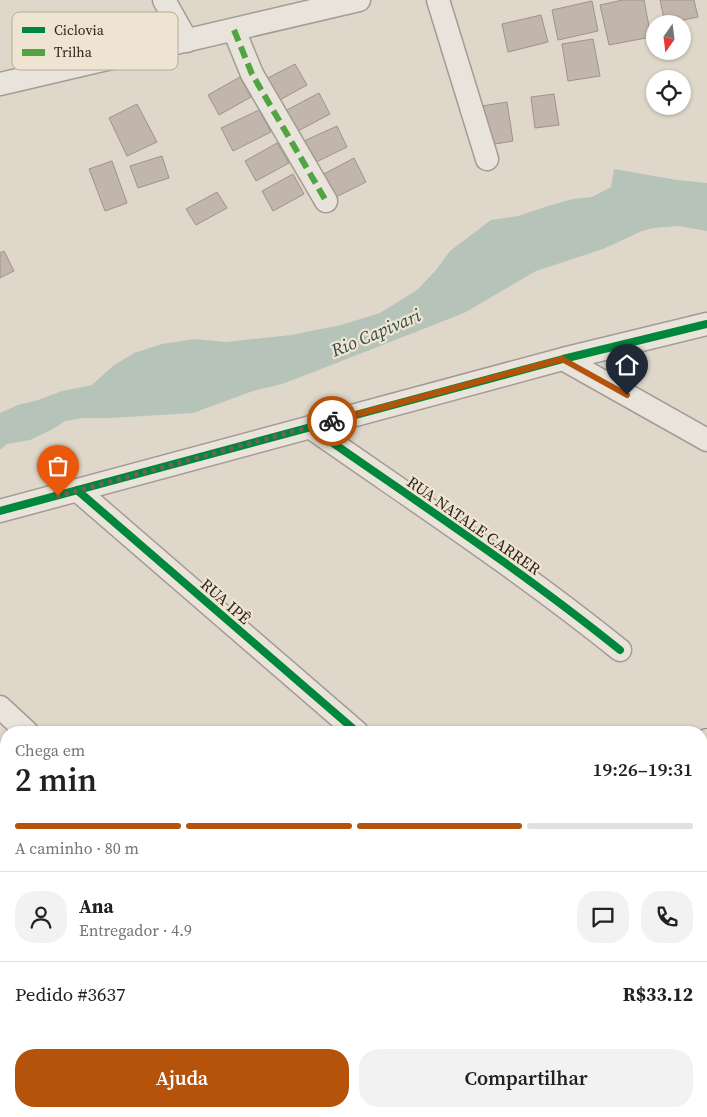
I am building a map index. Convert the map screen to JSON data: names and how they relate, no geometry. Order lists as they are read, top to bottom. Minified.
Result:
{"streets":{"street":["RUA NATALE CARRER","RUA IPÊ"]},"water":["Rio Capivari"],"legend":["Ciclovia","Trilha"],"north":"bottom","page":{"heading":["2 min","Chega em","19:26–19:31"],"panel":["Ana","Entregador · 4.9","Pedido #3637","R$33.12"],"bar":"A caminho · 80 m","buttons":["Ajuda","Compartilhar"]}}
